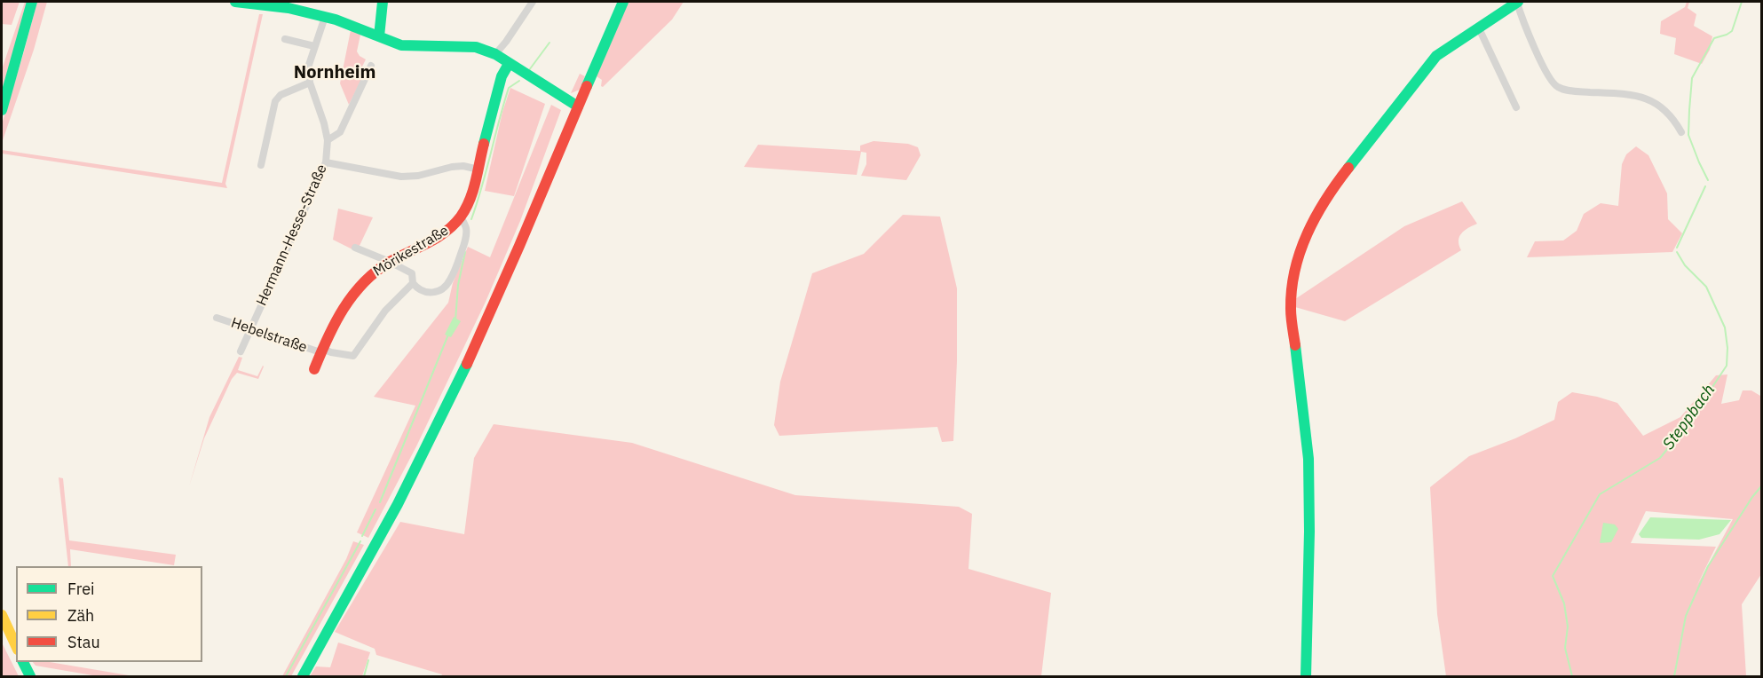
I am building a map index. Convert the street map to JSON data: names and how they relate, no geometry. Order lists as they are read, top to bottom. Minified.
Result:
{"streets":{"street":["Hermann-Hesse-Straße","Mörikestraße","Hebelstraße"]},"crossings":[["Hermann-Hesse-Straße","Hebelstraße"],["Mörikestraße","Hebelstraße"]],"districts":["Nornheim"],"water":["Steppbach"],"legend":["Frei","Zäh","Stau"]}
